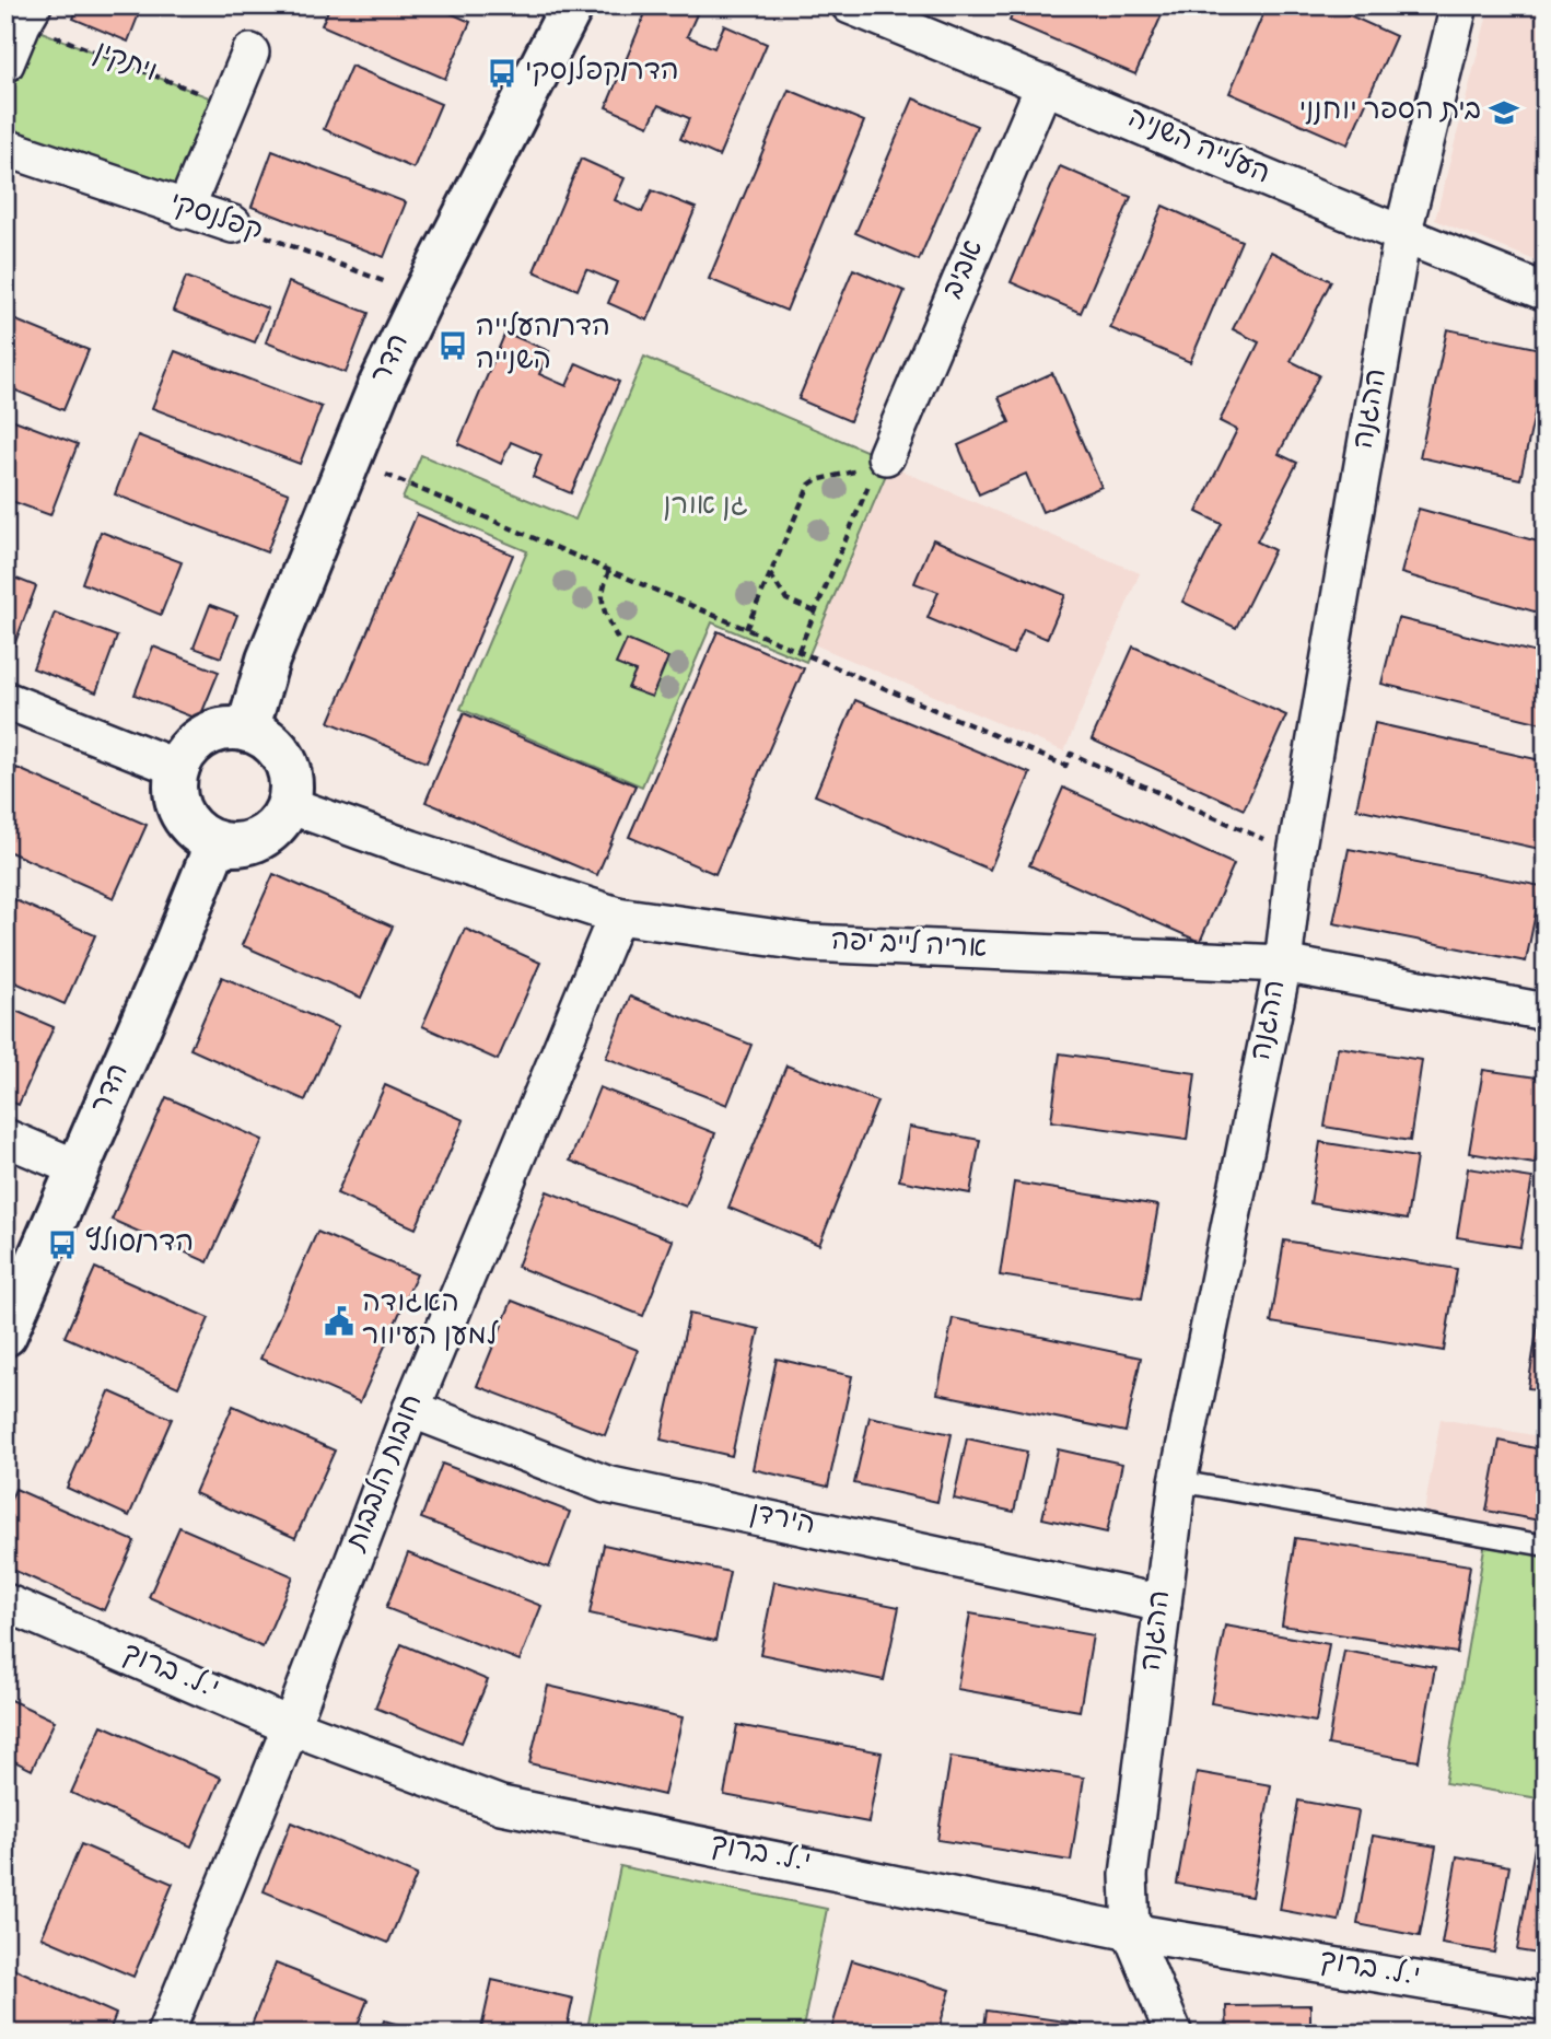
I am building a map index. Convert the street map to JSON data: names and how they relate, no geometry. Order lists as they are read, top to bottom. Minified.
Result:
{"streets":{"street":["העלייה השניה","קפלנסקי","אביב","הדר","ההגנה","אריה לייב יפה","חובות הלבבות","הירדן","י.ל. ברוך"],"path":["ויתקין"]},"crossings":[["העלייה השניה","אביב"],["העלייה השניה","ההגנה"],["קפלנסקי","הדר"],["הדר","אריה לייב יפה"],["ההגנה","אריה לייב יפה"],["ההגנה","הירדן"],["ההגנה","י.ל. ברוך"],["אריה לייב יפה","חובות הלבבות"],["חובות הלבבות","הירדן"],["חובות הלבבות","י.ל. ברוך"]],"parks":["גן אורן"],"places":{"bus stop":["הדר/קפלנסקי","הדר/העלייה השנייה","הדר/סולץ"],"school or university":["בית הספר יוחנני"],"public building":["האגודה למען העיוור"]}}
